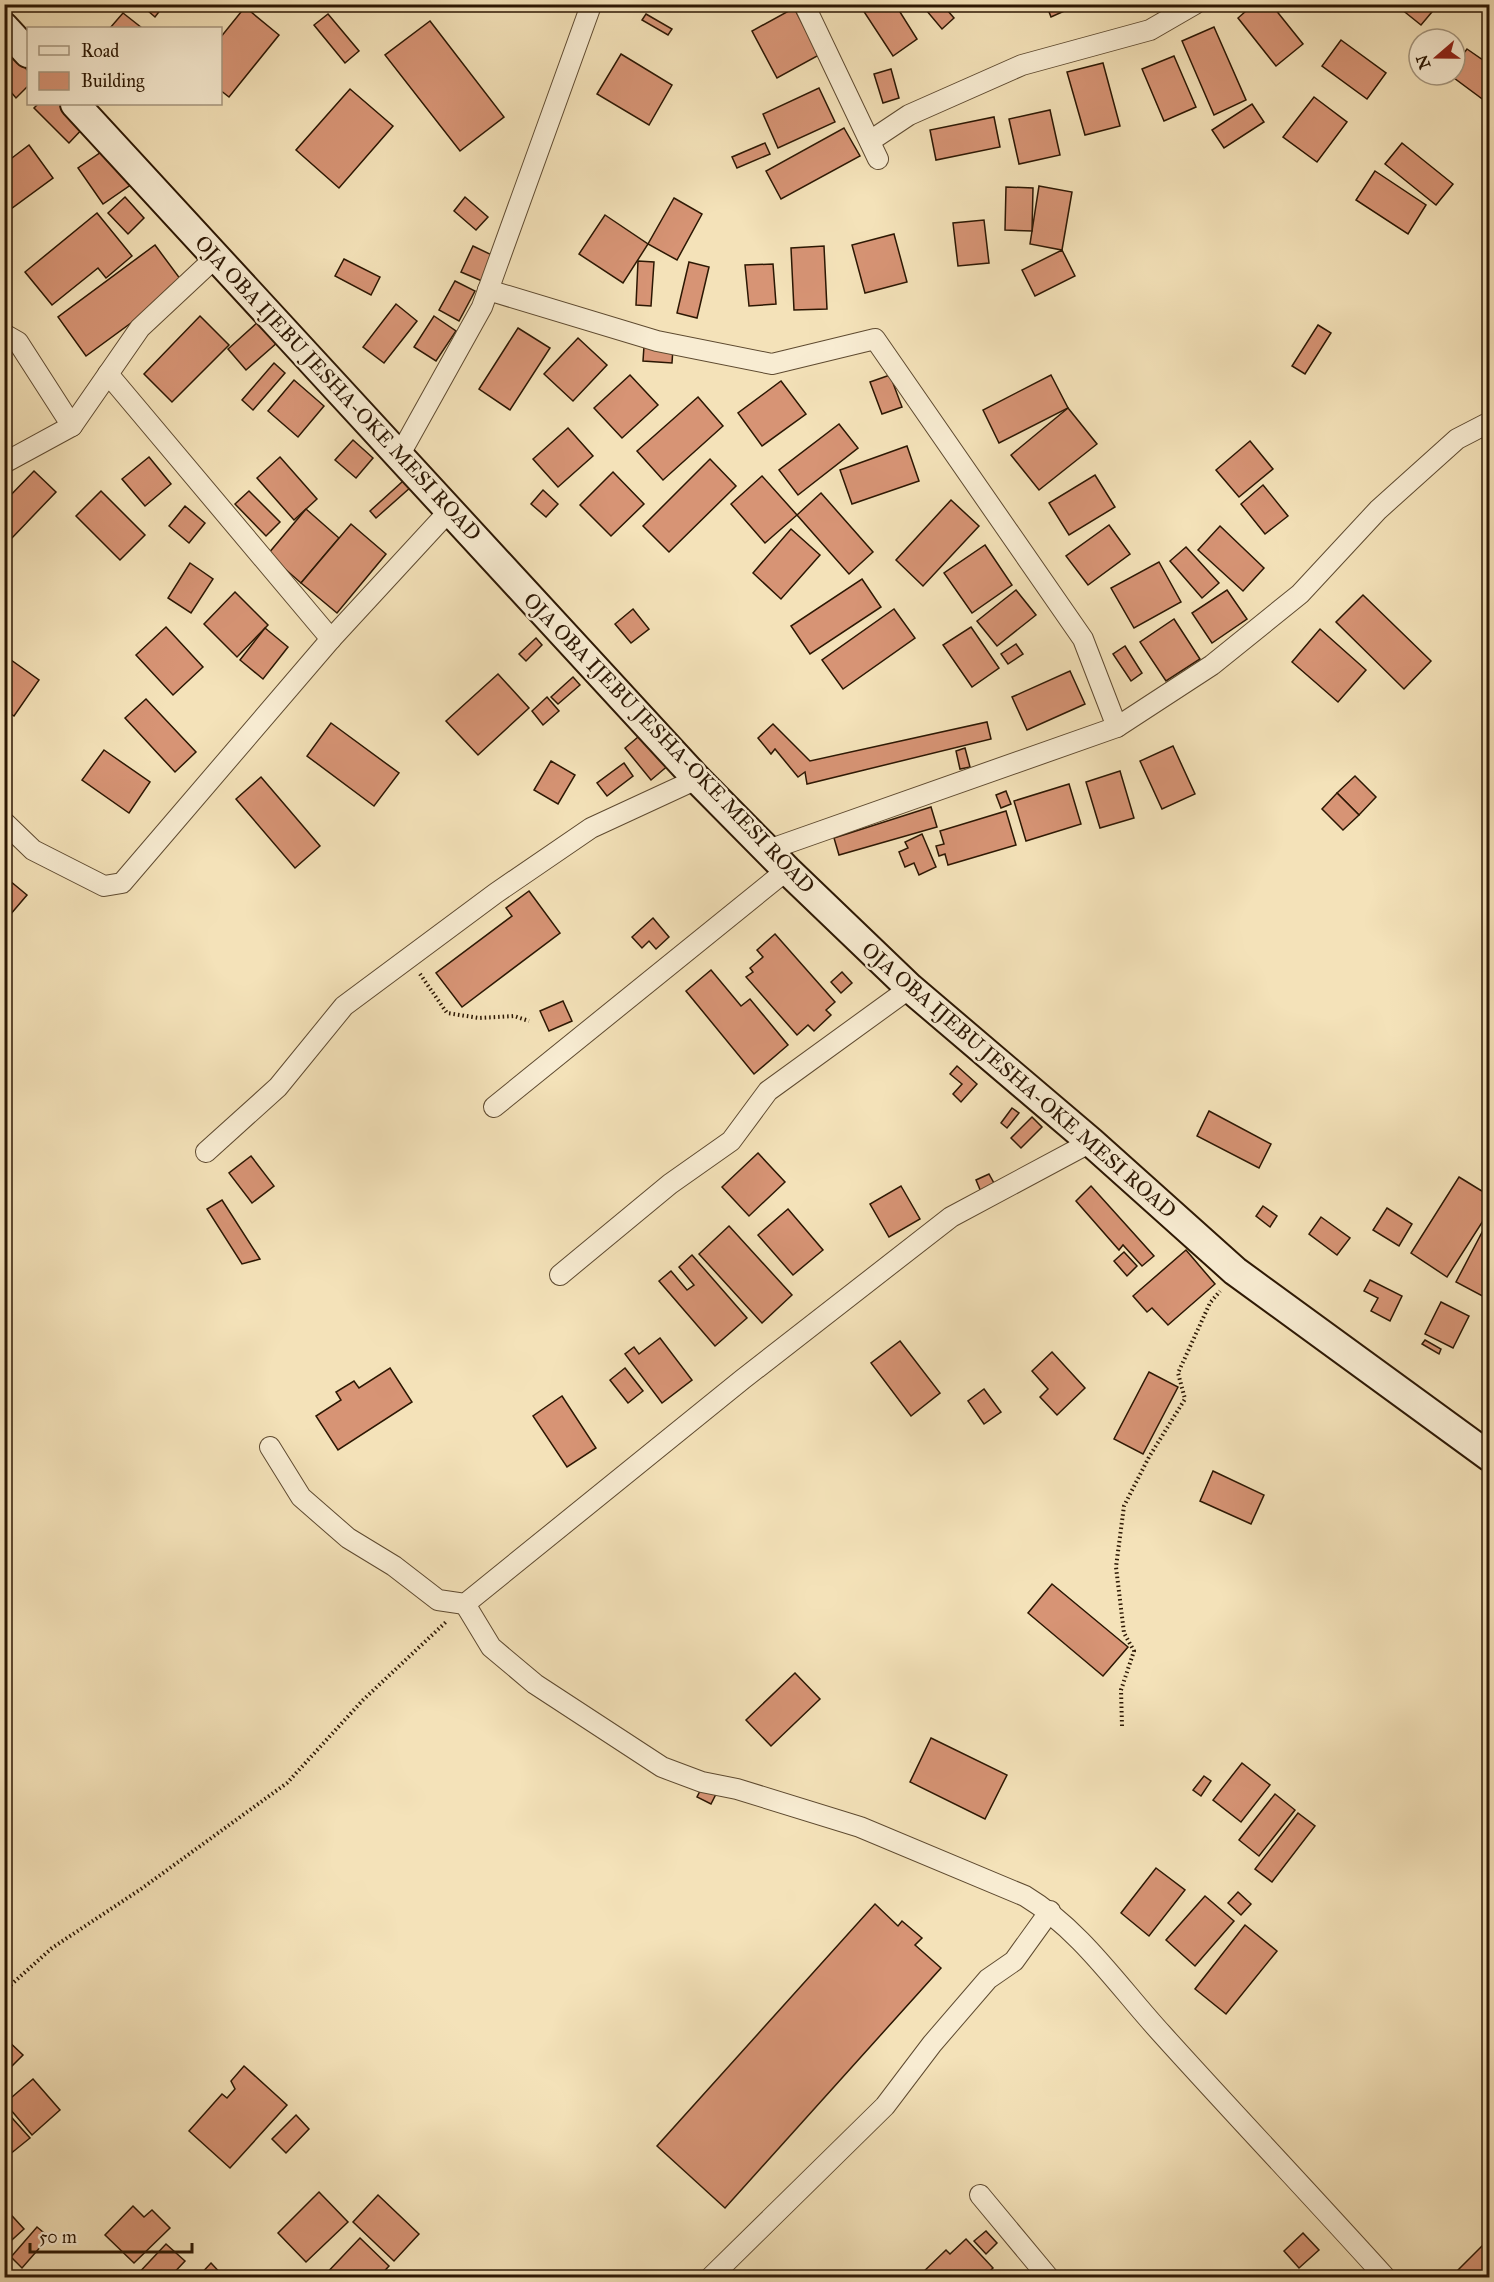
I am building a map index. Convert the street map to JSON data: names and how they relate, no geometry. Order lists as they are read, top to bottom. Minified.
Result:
{"streets":{"main road":["OJA OBA IJEBU JESHA-OKE MESI ROAD"]},"legend":["Road","Building"],"scale_bar":"50 m","north":"left"}
